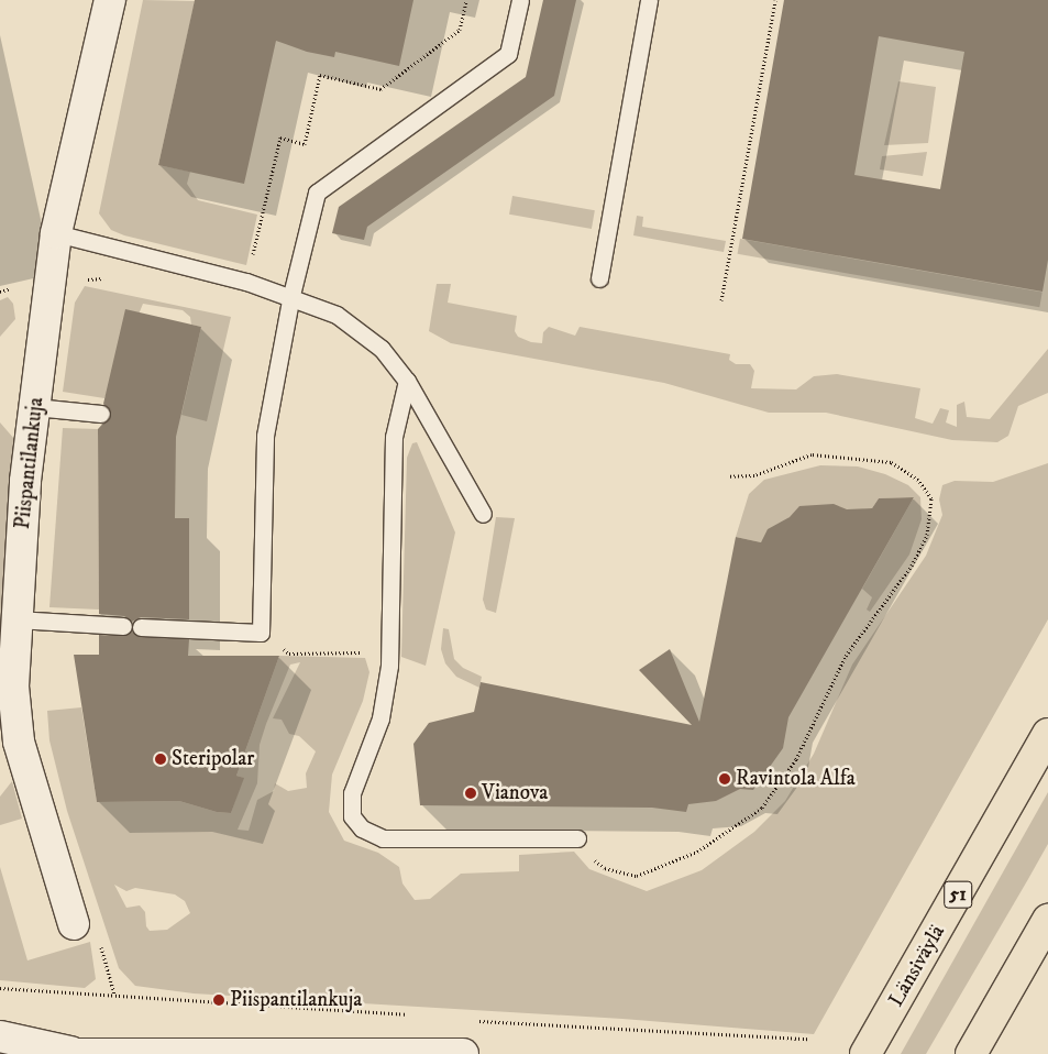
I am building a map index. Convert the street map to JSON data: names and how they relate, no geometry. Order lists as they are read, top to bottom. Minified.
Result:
{"streets":{"highway":["51","Länsiväylä"],"street":["Piispantilankuja"]},"places":["Steripolar","Ravintola Alfa","Vianova","Piispantilankuja"]}
